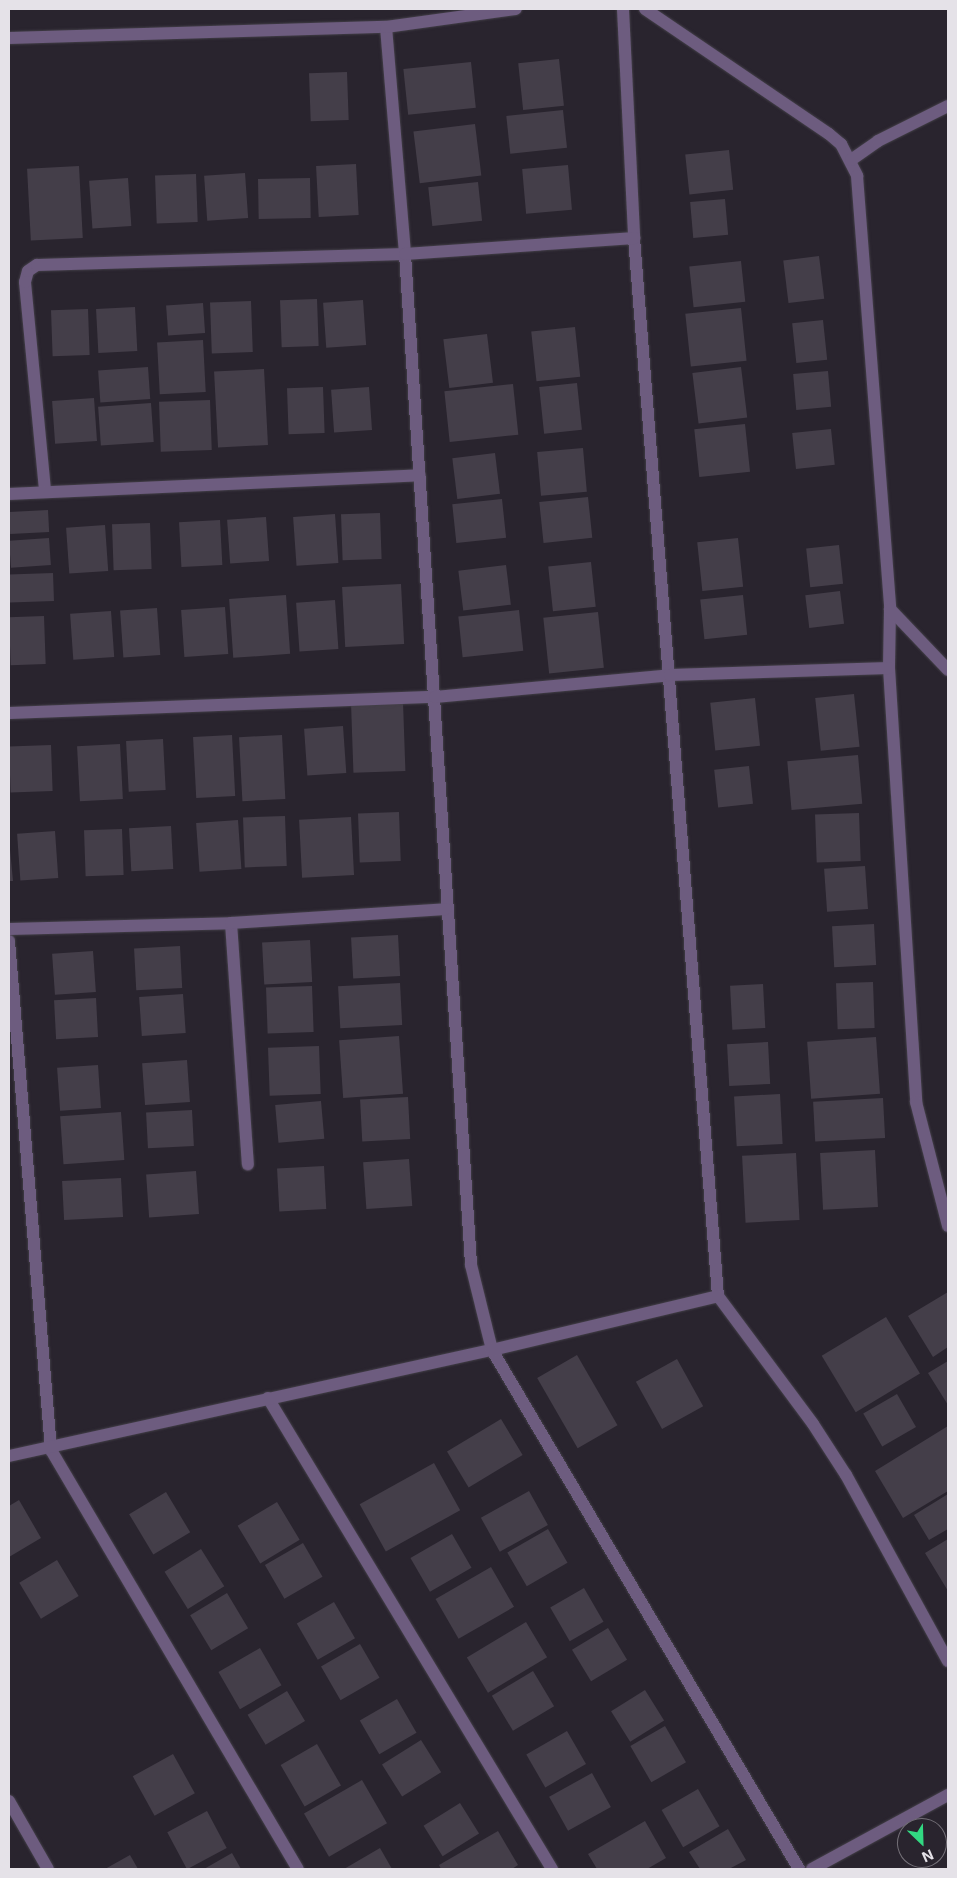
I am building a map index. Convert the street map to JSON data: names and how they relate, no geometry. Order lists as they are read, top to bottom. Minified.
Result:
{"north":"bottom right"}
